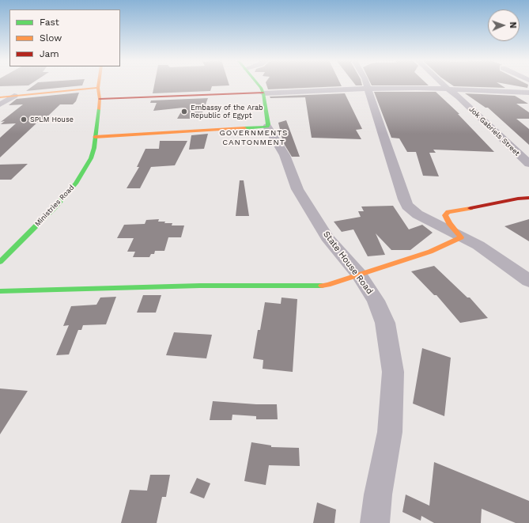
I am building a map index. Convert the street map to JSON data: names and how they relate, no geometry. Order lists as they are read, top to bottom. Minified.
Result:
{"streets":{"main road":["Ministries Road","State House Road"],"street":["Jok Gabriels Street"]},"districts":["GOVERNMENTS CANTONMENT"],"places":["Embassy of the Arab Republic of Egypt","SPLM House"],"legend":["Fast","Slow","Jam"],"north":"right"}
